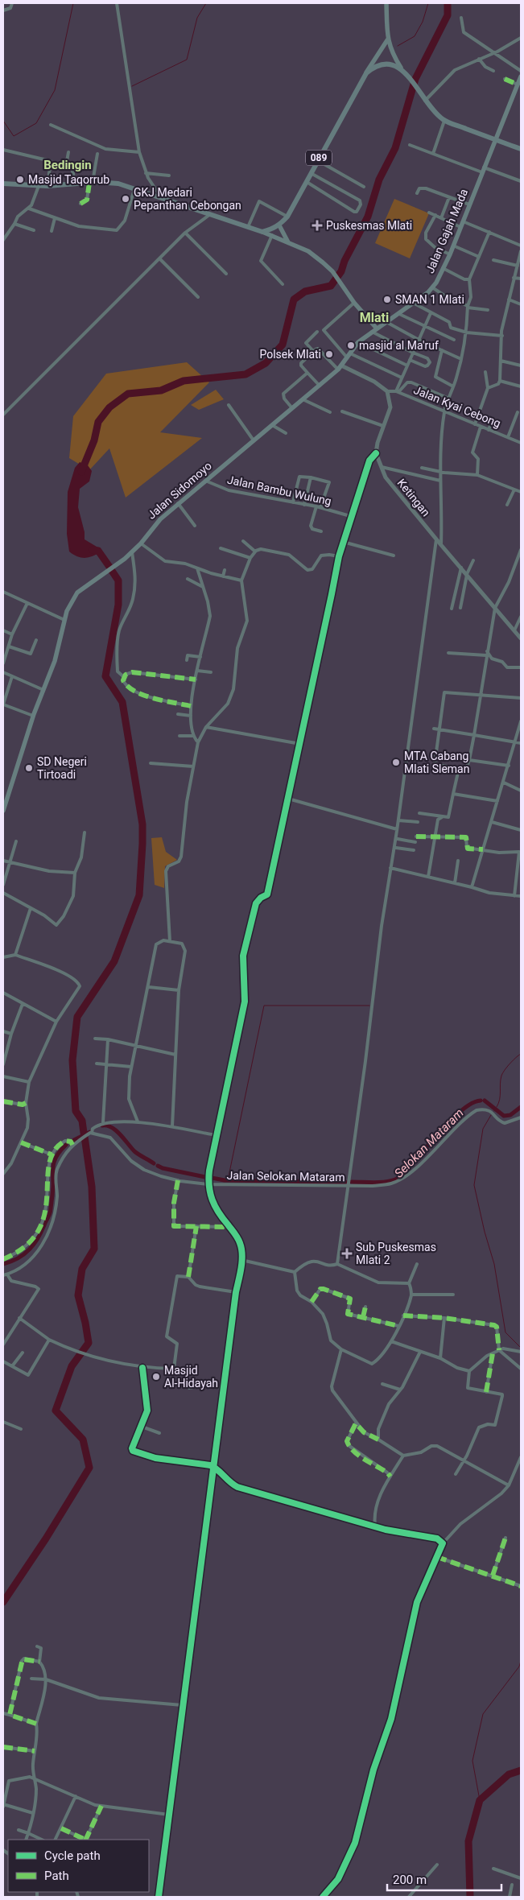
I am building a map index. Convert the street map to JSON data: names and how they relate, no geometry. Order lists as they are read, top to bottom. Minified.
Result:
{"streets":{"main road":["089","Jalan Gajah Mada","Jalan Sidomoyo"],"street":["Jalan Kyai Cebong","Jalan Bambu Wulung","Ketingan","Jalan Selokan Mataram"]},"crossings":[["Jalan Gajah Mada","Jalan Sidomoyo"],["Jalan Sidomoyo","Jalan Bambu Wulung"]],"districts":["Bedingin","Mlati"],"water":["Selokan Mataram"],"places":{"other":["Masjid Taqorrub","GKJ Medari Pepanthan Cebongan","SMAN 1 Mlati","masjid al Ma'ruf","Polsek Mlati","MTA Cabang Mlati Sleman","SD Negeri Tirtoadi","Masjid Al-Hidayah"],"health":["Puskesmas Mlati","Sub Puskesmas Mlati 2"]},"legend":["Cycle path","Path"],"scale_bar":"200 m"}
